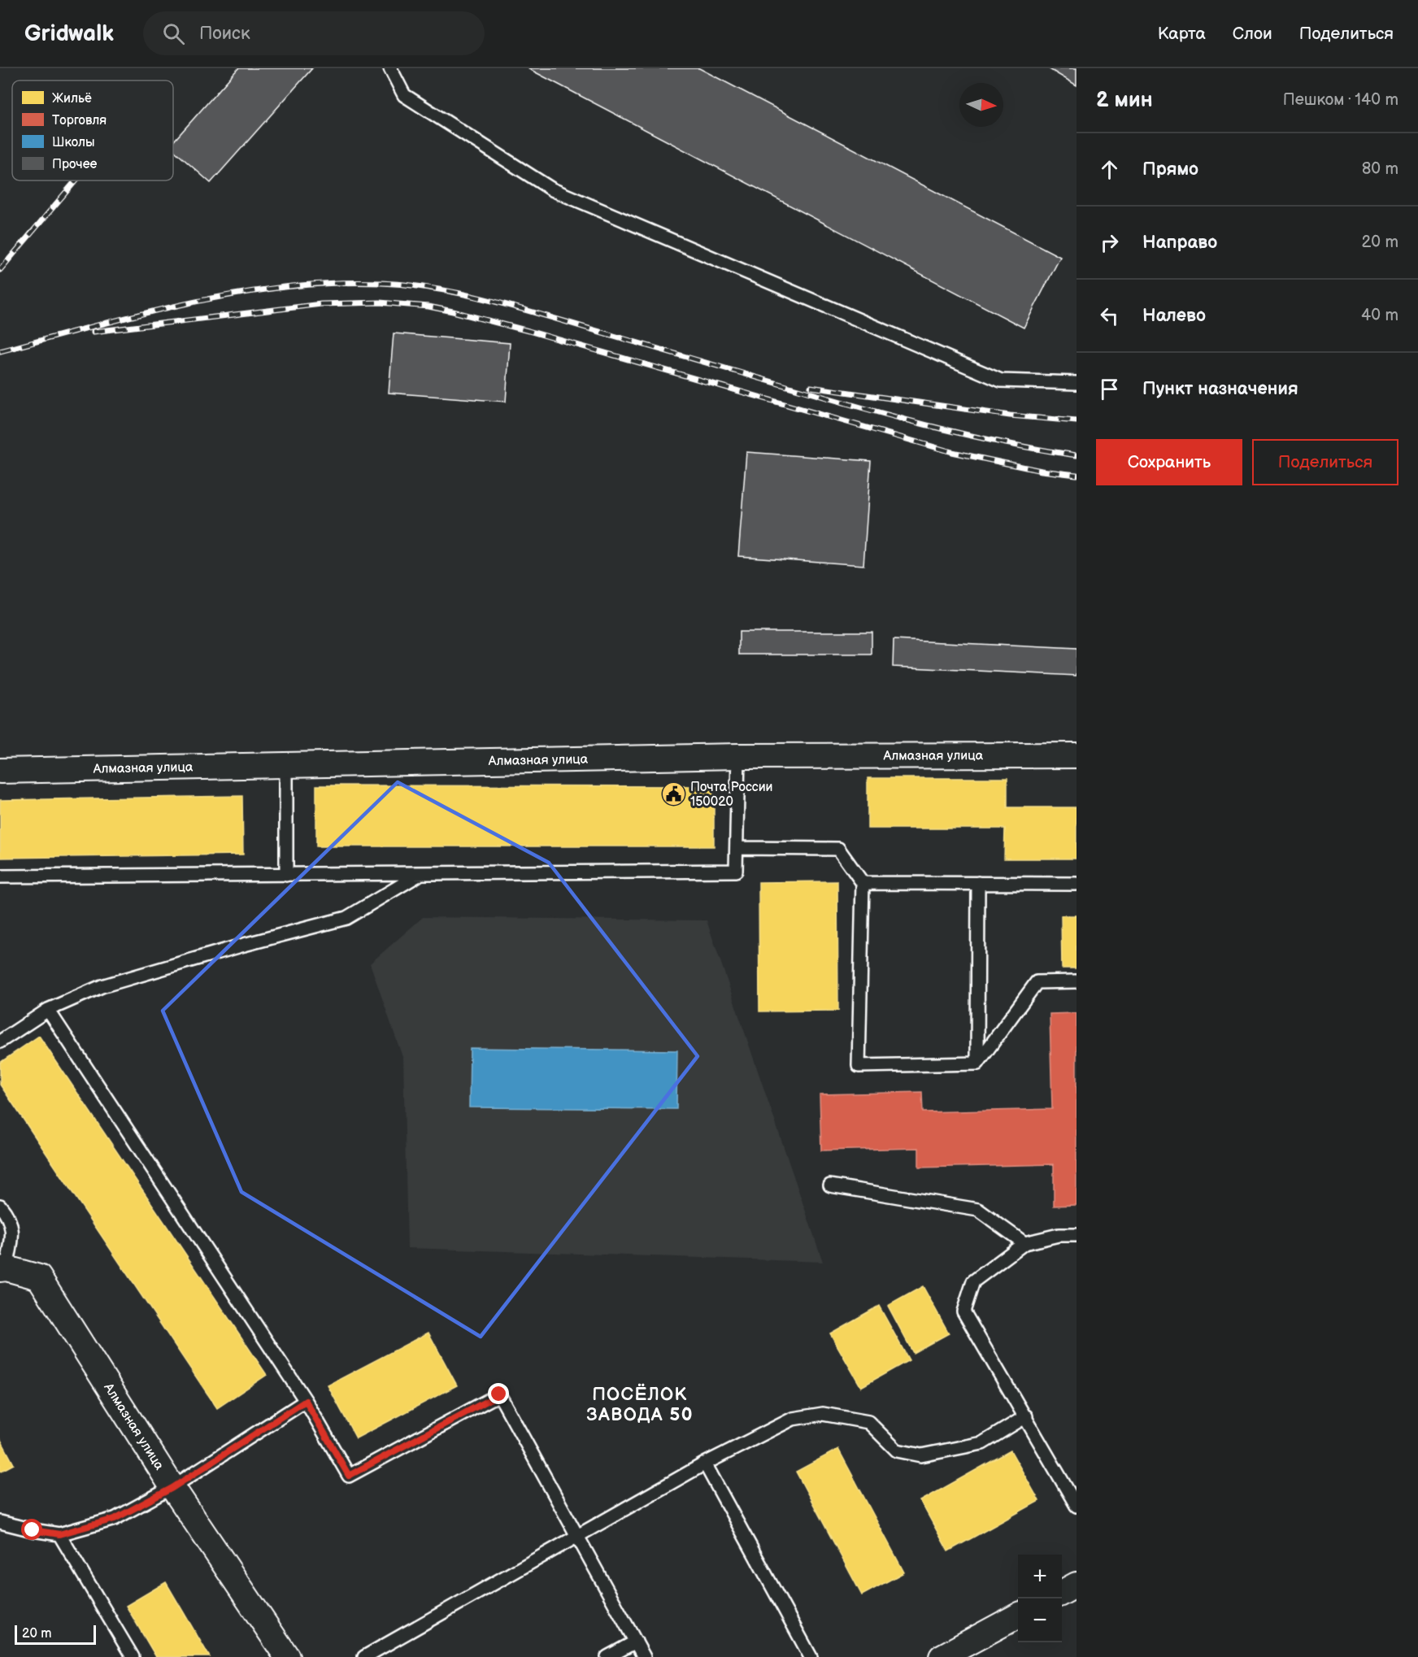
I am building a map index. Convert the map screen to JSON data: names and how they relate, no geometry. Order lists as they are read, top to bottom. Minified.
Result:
{"streets":{"street":["Алмазная улица"]},"districts":["ПОСЁЛОК ЗАВОДА 50"],"places":{"public building":["Почта России 150020"]},"legend":["Жильё","Торговля","Школы","Прочее"],"scale_bar":"20 m","north":"right","page":{"header":"Gridwalk","search":"Поиск","nav":["Карта","Слои","Поделиться"],"heading":["2 мин","Пешком · 140 m"],"list":[["Прямо","80 m"],["Направо","20 m"],["Налево","40 m"],"Пункт назначения"],"buttons":["Сохранить","Поделиться"],"map_buttons":["+","−"],"scale":"20 m"}}
